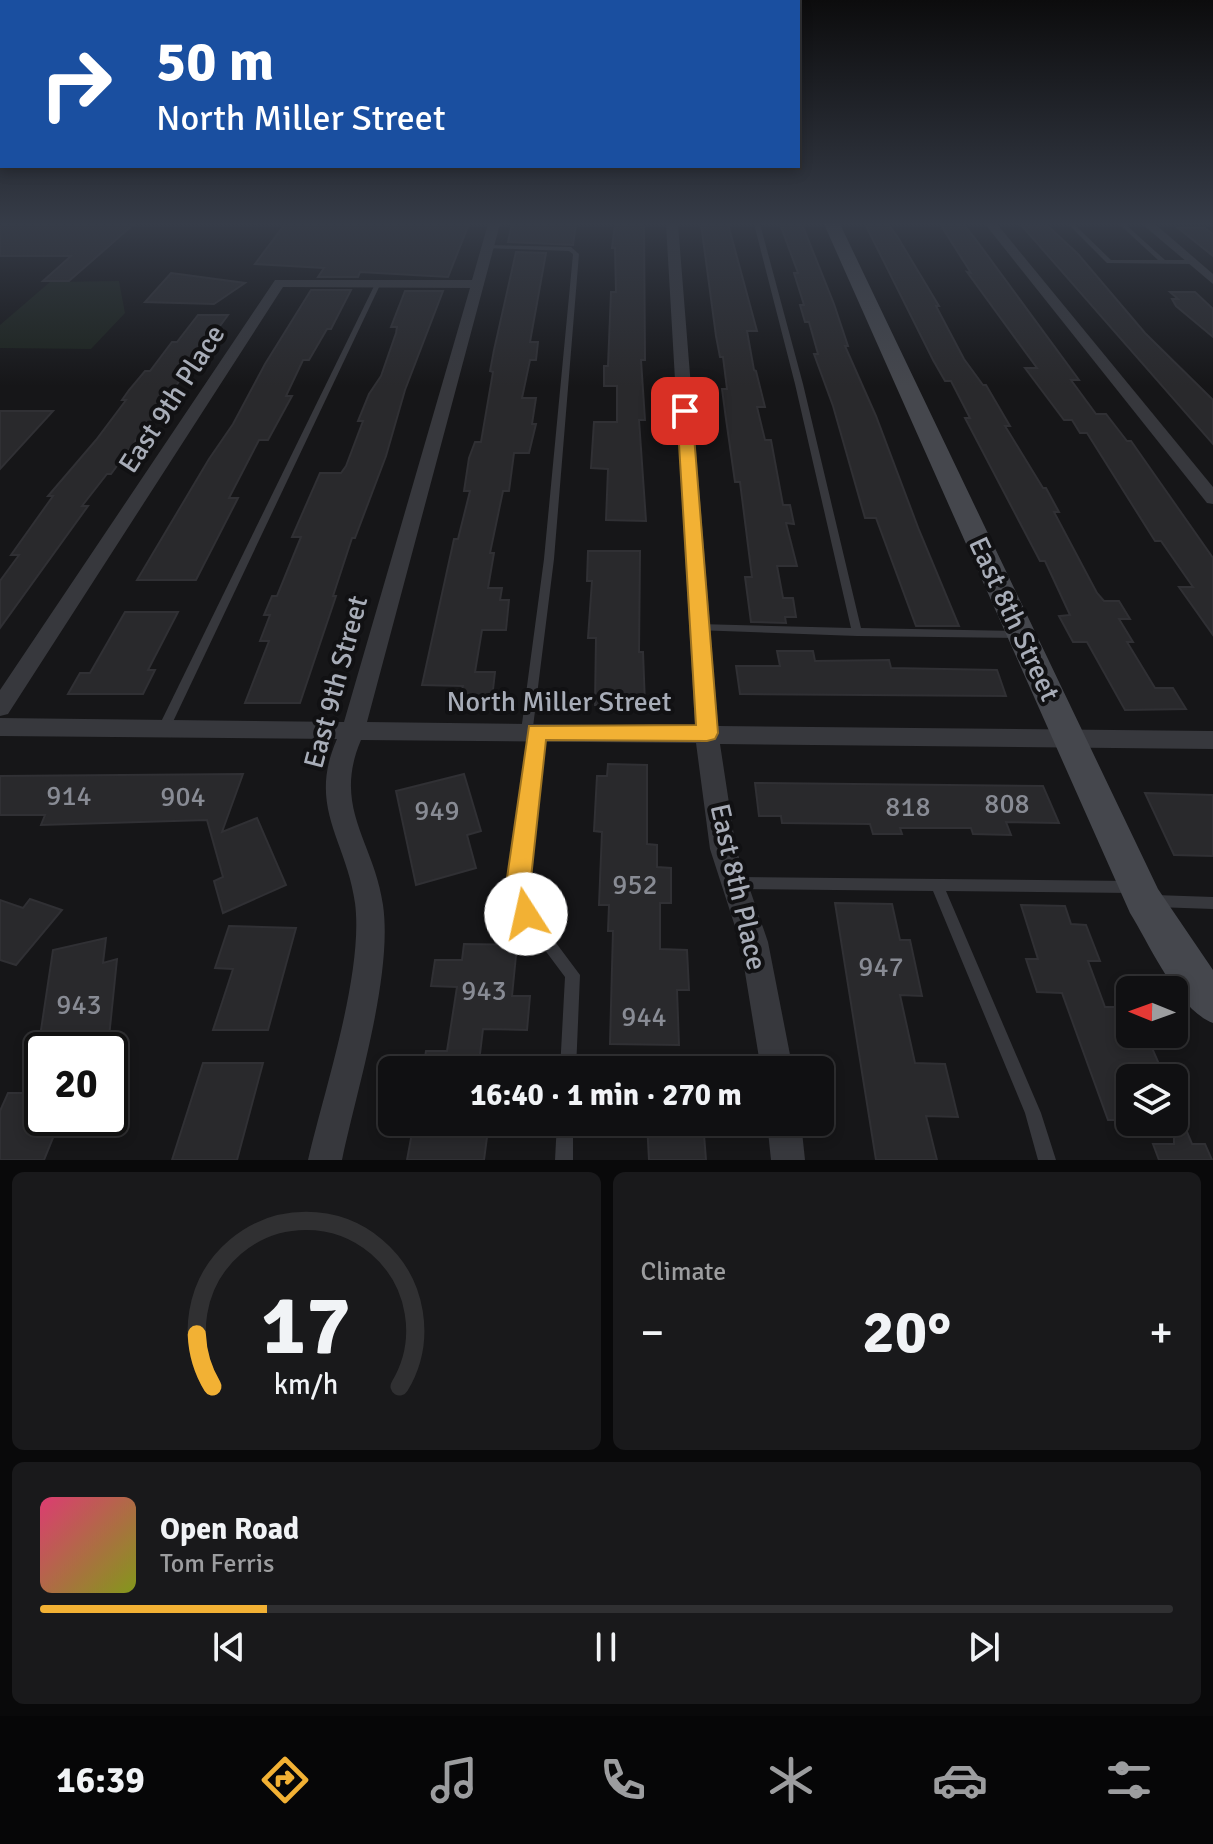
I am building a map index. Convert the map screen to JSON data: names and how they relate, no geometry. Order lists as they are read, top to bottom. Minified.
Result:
{"streets":{"street":["East 9th Place","East 8th Street","East 9th Street","North Miller Street","East 8th Place"]},"crossings":[["East 9th Place","East 9th Street"],["East 8th Street","North Miller Street"],["East 9th Street","North Miller Street"],["North Miller Street","East 8th Place"]],"house_numbers":["914","904","808","818","949","952","947","943","943","944"],"north":"left","page":{"turn":["50 m","North Miller Street"],"limit":"20","trip":"16:40 · 1 min · 270 m","tile":"Climate","heat":["−","20°","+"],"song":["Open Road","Tom Ferris"],"tabs":"16:39","gauge":["17","km/h"]}}
